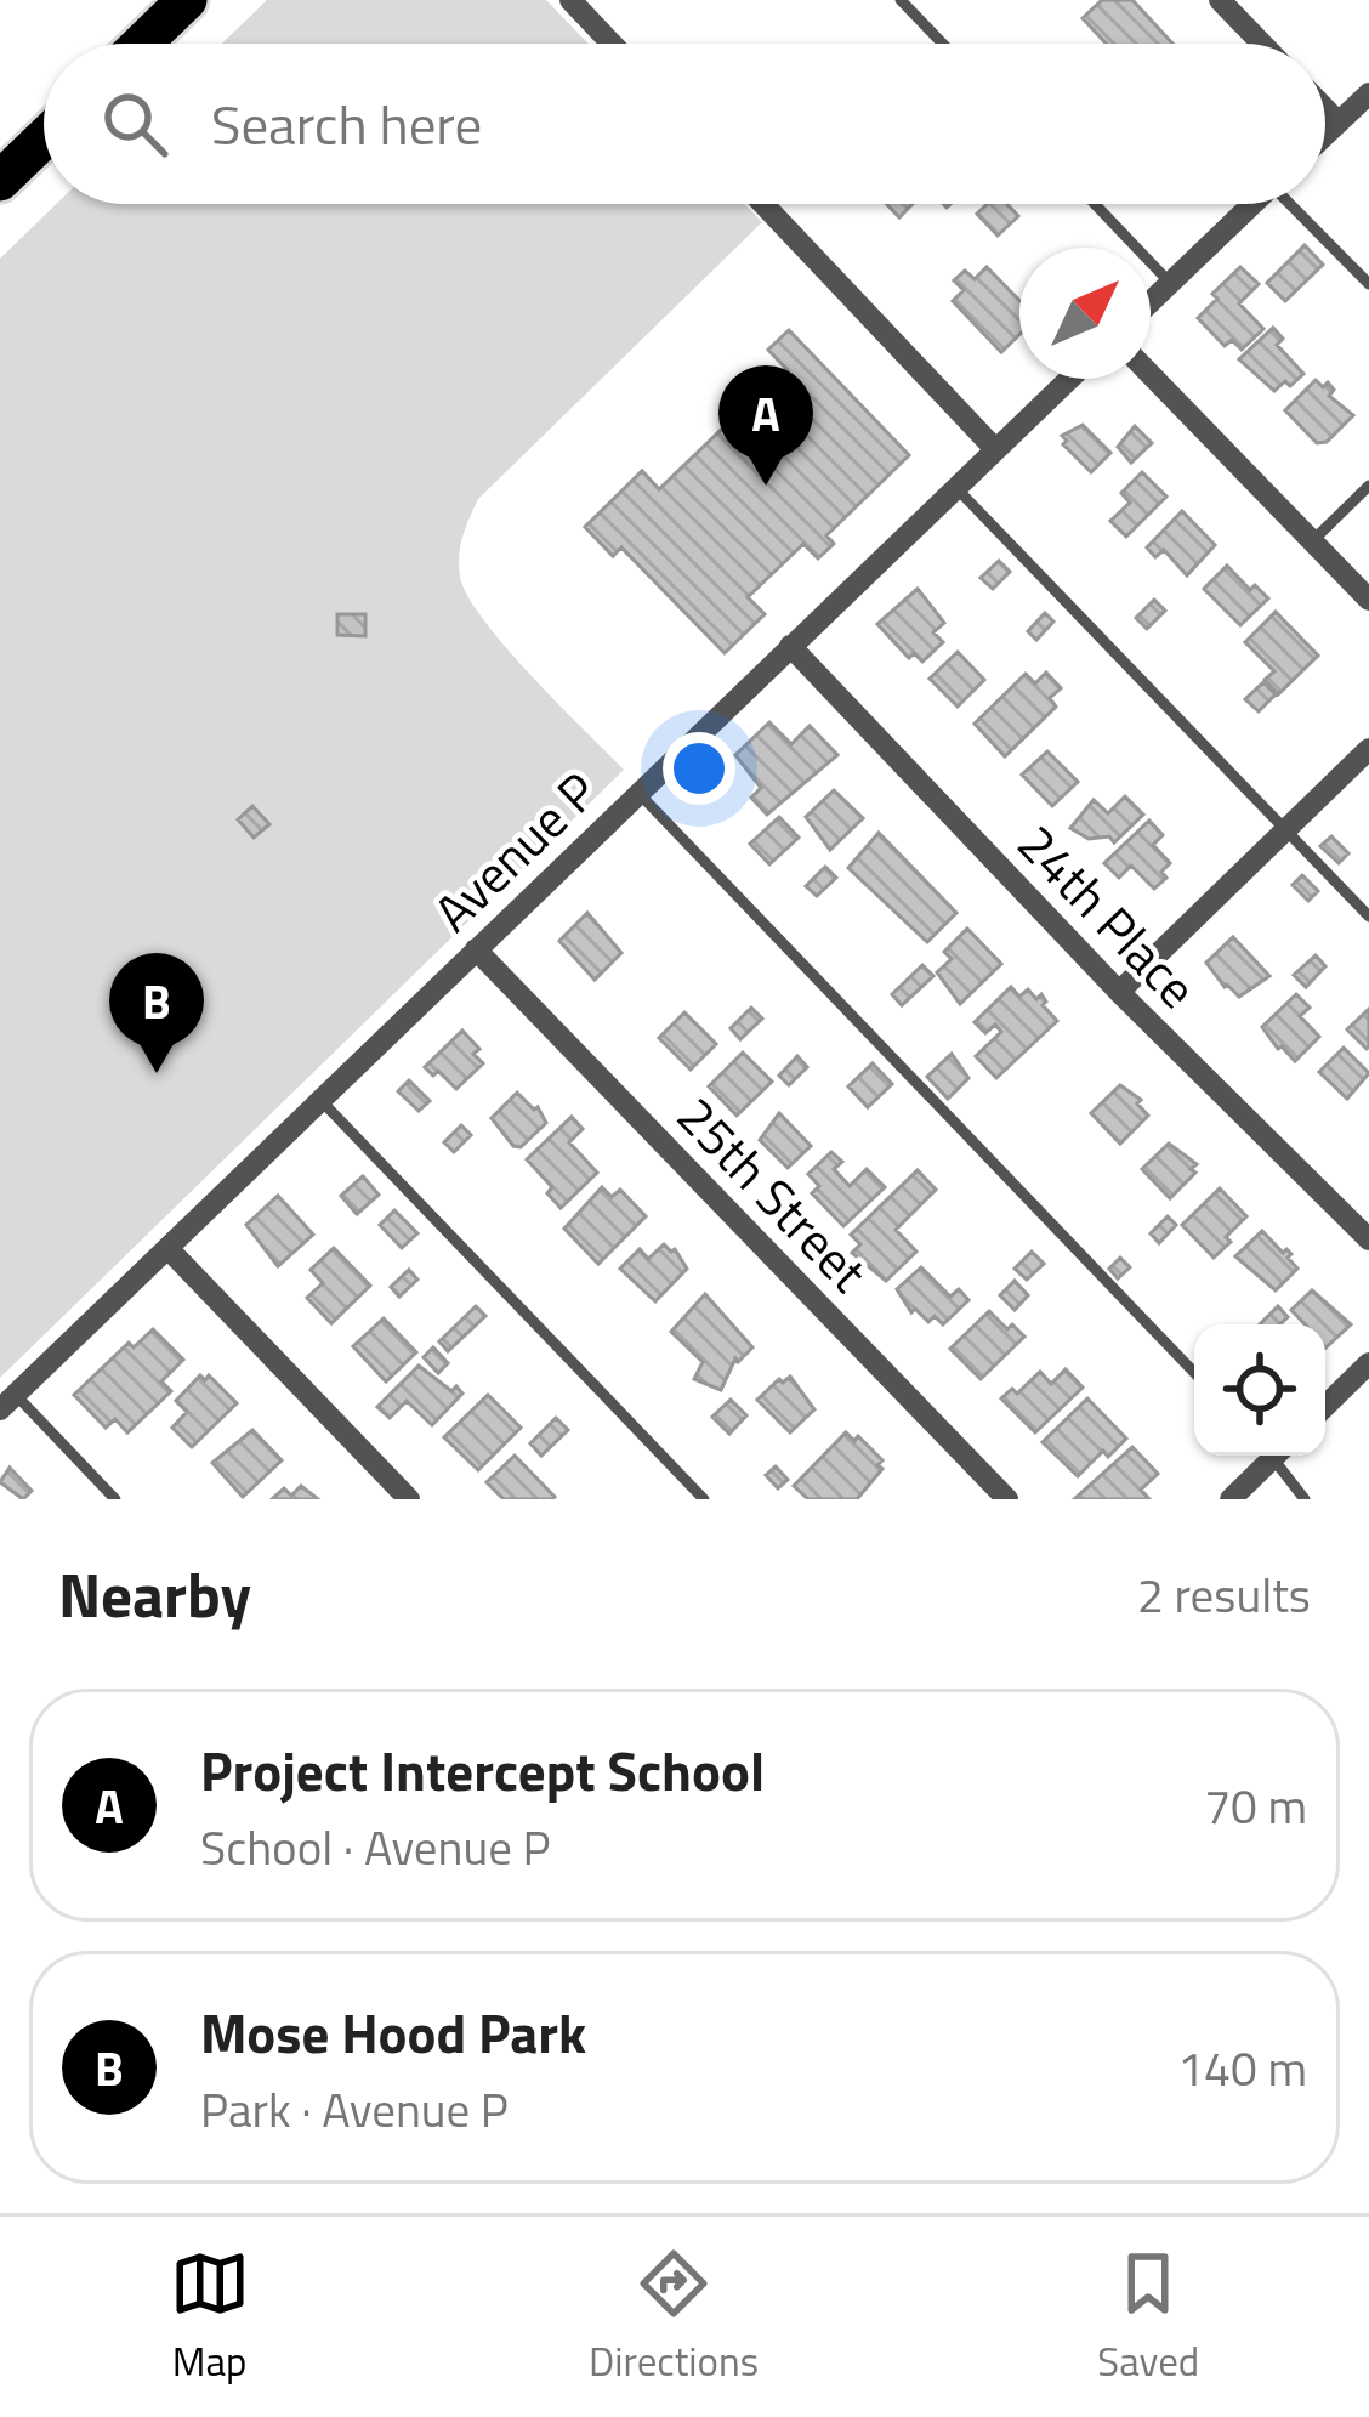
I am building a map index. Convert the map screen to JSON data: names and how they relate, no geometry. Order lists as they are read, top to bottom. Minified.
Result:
{"streets":{"street":["Avenue P","24th Place","25th Street"]},"crossings":[["Avenue P","24th Place"],["Avenue P","25th Street"]],"north":"top right","page":{"search":"Search here","pins":["A","B"],"heading":["Nearby","2 results"],"list":[{"mark":"A","name":"Project Intercept School","note":"School · Avenue P","value":"70 m"},{"mark":"B","name":"Mose Hood Park","note":"Park · Avenue P","value":"140 m"}],"nav":["Map","Directions","Saved"]}}
